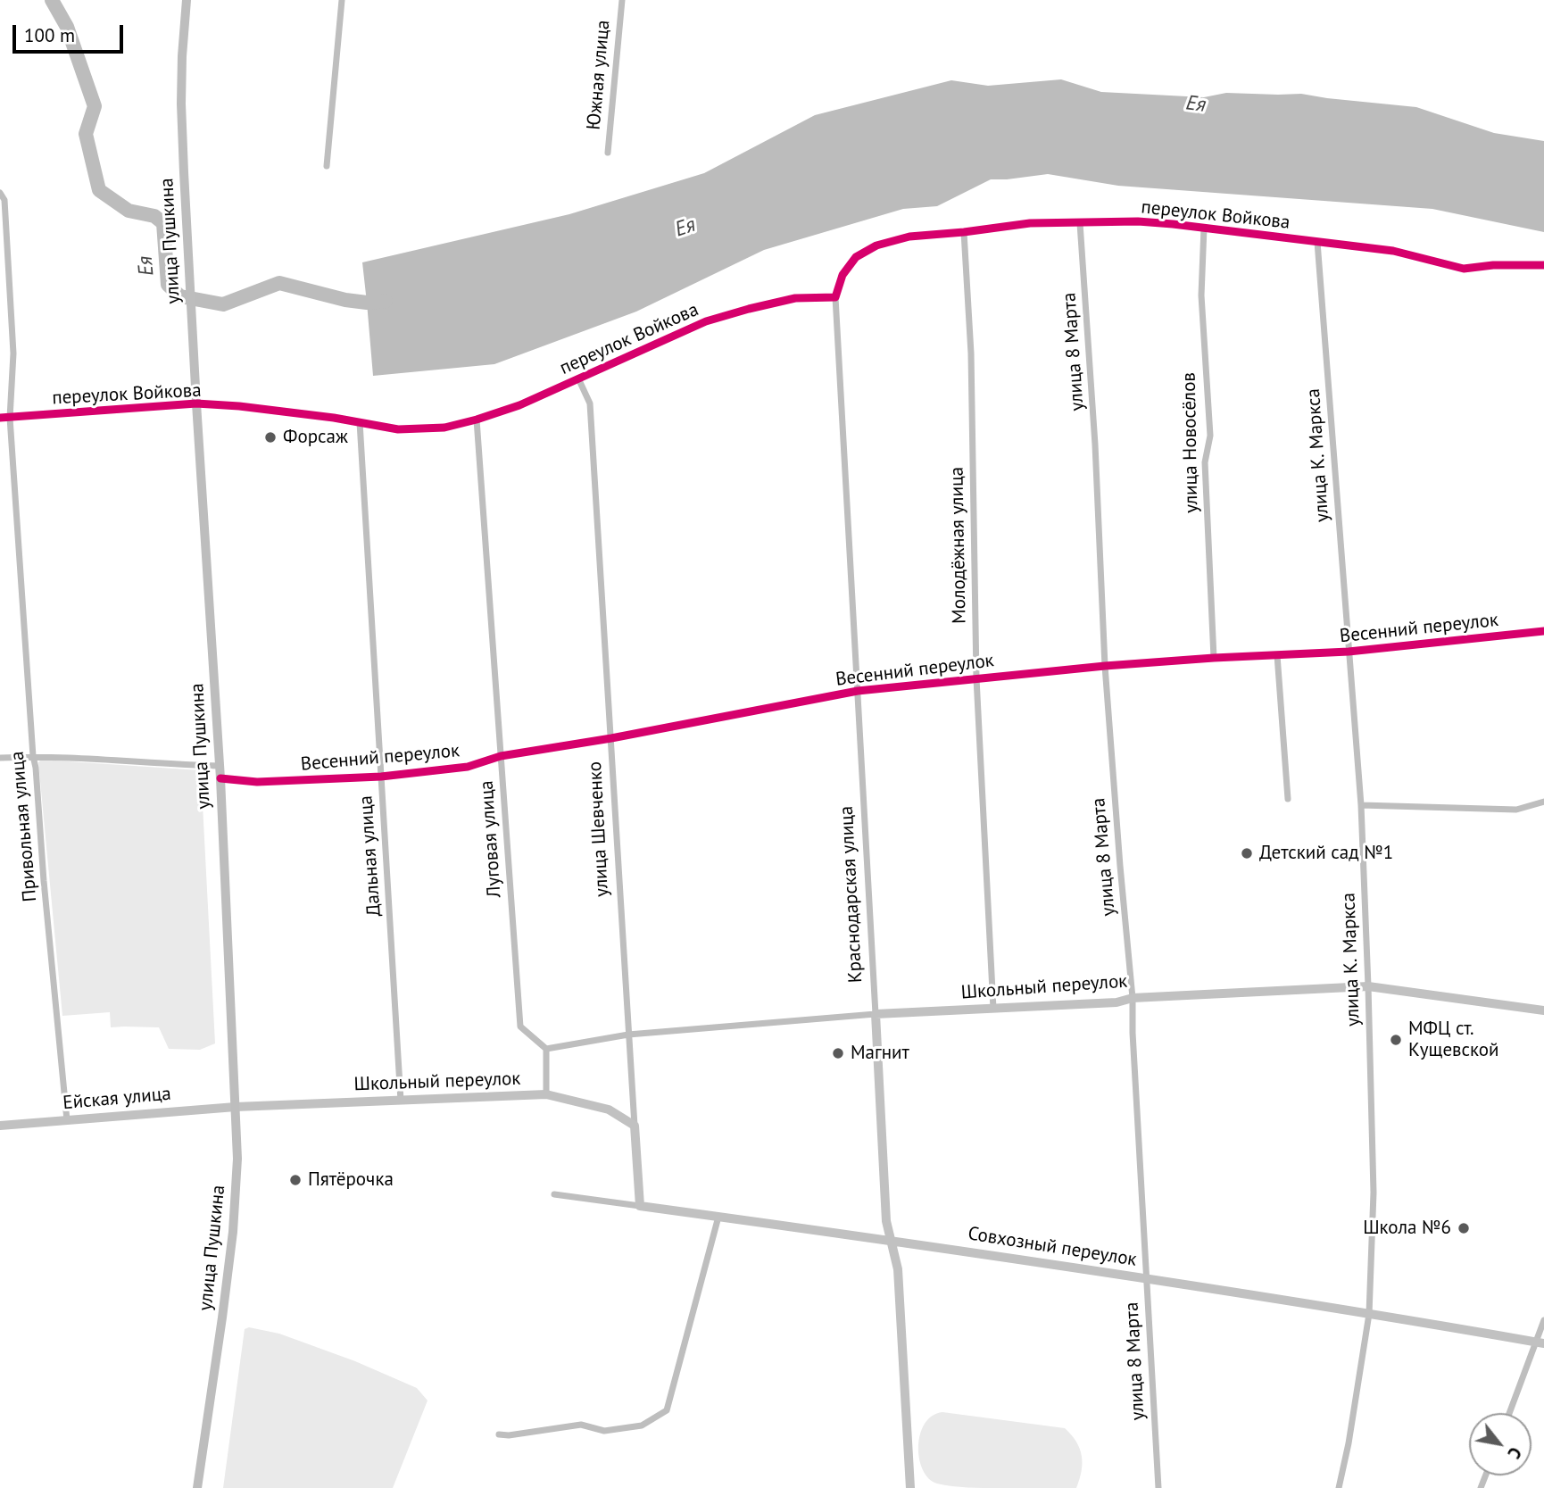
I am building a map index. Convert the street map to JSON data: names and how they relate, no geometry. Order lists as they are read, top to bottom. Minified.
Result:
{"streets":{"main road":["улица Пушкина"],"street":["Южная улица","переулок Войкова","улица 8 Марта","улица Новосёлов","улица К. Маркса","Молодёжная улица","Весенний переулок","Привольная улица","улица Шевченко","Луговая улица","Дальная улица","Краснодарская улица","Школьный переулок","Ейская улица","Совхозный переулок"]},"crossings":[["переулок Войкова","улица Пушкина"],["переулок Войкова","улица 8 Марта"],["переулок Войкова","улица Новосёлов"],["переулок Войкова","улица К. Маркса"],["переулок Войкова","Молодёжная улица"],["переулок Войкова","Привольная улица"],["переулок Войкова","улица Шевченко"],["переулок Войкова","Луговая улица"],["переулок Войкова","Дальная улица"],["переулок Войкова","Краснодарская улица"],["улица Пушкина","Весенний переулок"],["улица Пушкина","Школьный переулок"],["улица Пушкина","Ейская улица"],["улица 8 Марта","Весенний переулок"],["улица 8 Марта","Школьный переулок"],["улица 8 Марта","Совхозный переулок"],["улица Новосёлов","Весенний переулок"],["улица К. Маркса","Весенний переулок"],["улица К. Маркса","Школьный переулок"],["улица К. Маркса","Совхозный переулок"],["Молодёжная улица","Весенний переулок"],["Молодёжная улица","Школьный переулок"],["Весенний переулок","улица Шевченко"],["Весенний переулок","Луговая улица"],["Весенний переулок","Дальная улица"],["Весенний переулок","Краснодарская улица"],["Привольная улица","Ейская улица"],["улица Шевченко","Школьный переулок"],["улица Шевченко","Совхозный переулок"],["Луговая улица","Школьный переулок"],["Дальная улица","Школьный переулок"],["Краснодарская улица","Школьный переулок"],["Краснодарская улица","Совхозный переулок"],["Школьный переулок","Ейская улица"]],"water":["Ея"],"places":["Форсаж","Детский сад №1","МФЦ ст. Кущевской","Магнит","Пятёрочка","Школа №6"],"scale_bar":"100 m","north":"bottom right"}
